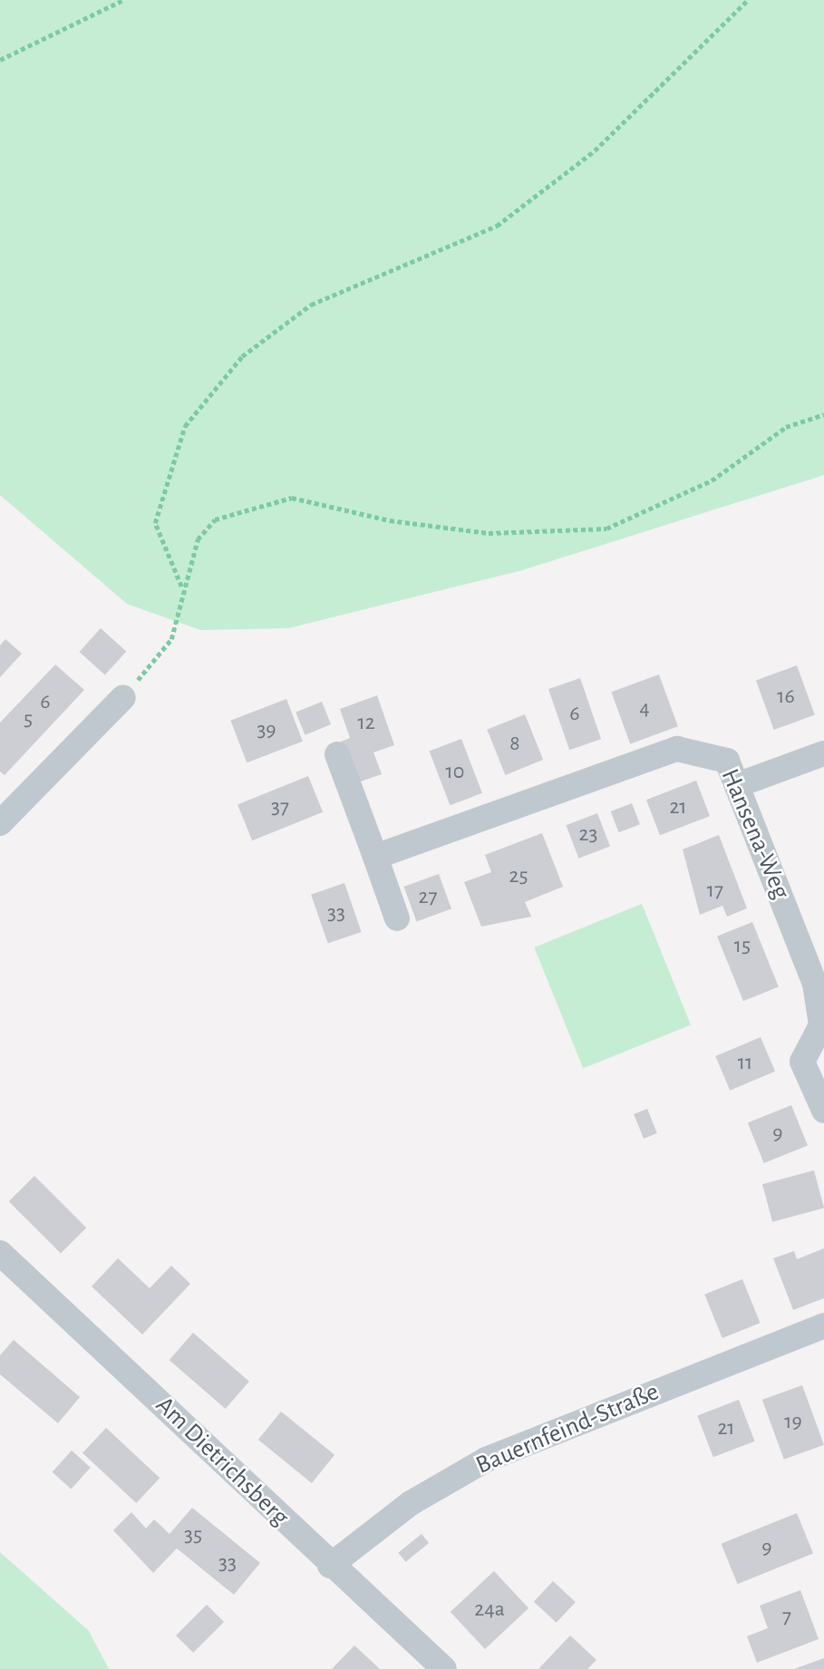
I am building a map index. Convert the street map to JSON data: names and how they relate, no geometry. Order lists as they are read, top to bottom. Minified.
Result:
{"streets":{"street":["Hansena-Weg","Bauernfeind-Straße","Am Dietrichsberg"]},"crossings":[["Bauernfeind-Straße","Am Dietrichsberg"]],"house_numbers":["16","6","4","6","5","12","39","8","10","37","21","23","25","17","27","33","15","11","9","19","21","35","9","33","24a","7"]}
